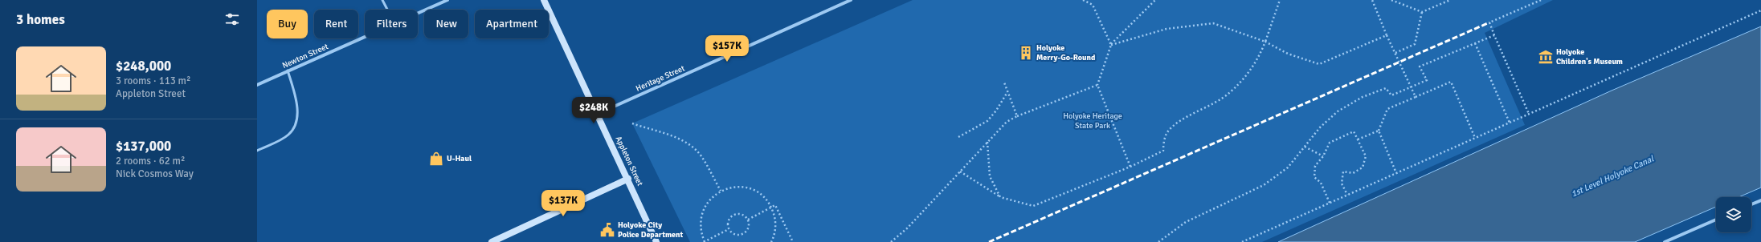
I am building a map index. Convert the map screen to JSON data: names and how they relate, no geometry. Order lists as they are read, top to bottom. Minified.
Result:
{"streets":{"street":["Newton Street","Heritage Street","Appleton Street"]},"crossings":[["Heritage Street","Appleton Street"]],"water":["1st Level Holyoke Canal"],"parks":["Holyoke Heritage State Park"],"places":{"building":["Holyoke Merry-Go-Round"],"museum":["Holyoke Children's Museum"],"shop":["U-Haul"],"public building":["Holyoke City Police Department"]},"page":{"heading":"3 homes","chip":["Buy","Rent","Filters","New","Apartment"],"price":["$157K","$248K","$137K"],"list":[{"name":"$248,000","note":"3 rooms · 113 m² · Appleton Street"},{"name":"$137,000","note":"2 rooms · 62 m² · Nick Cosmos Way"}]}}
